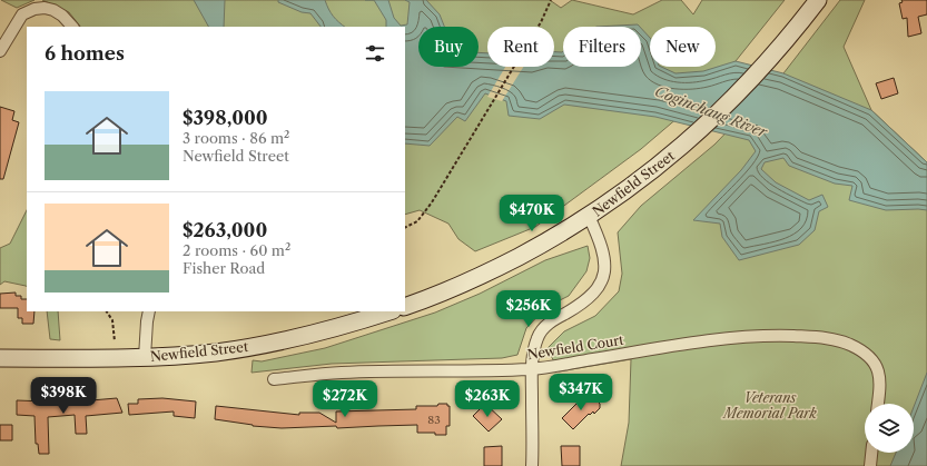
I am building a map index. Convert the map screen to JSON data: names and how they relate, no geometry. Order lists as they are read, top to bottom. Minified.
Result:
{"streets":{"main road":["Newfield Street"],"street":["Newfield Court"]},"water":["Coginchaug River"],"parks":["Veterans Memorial Park"],"house_numbers":["83"],"page":{"chip":["Buy","Rent","Filters","New"],"heading":"6 homes","list":[{"name":"$398,000","note":"3 rooms · 86 m² · Newfield Street"},{"name":"$263,000","note":"2 rooms · 60 m² · Fisher Road"}],"price":["$470K","$256K","$347K","$398K","$272K","$263K"]}}
